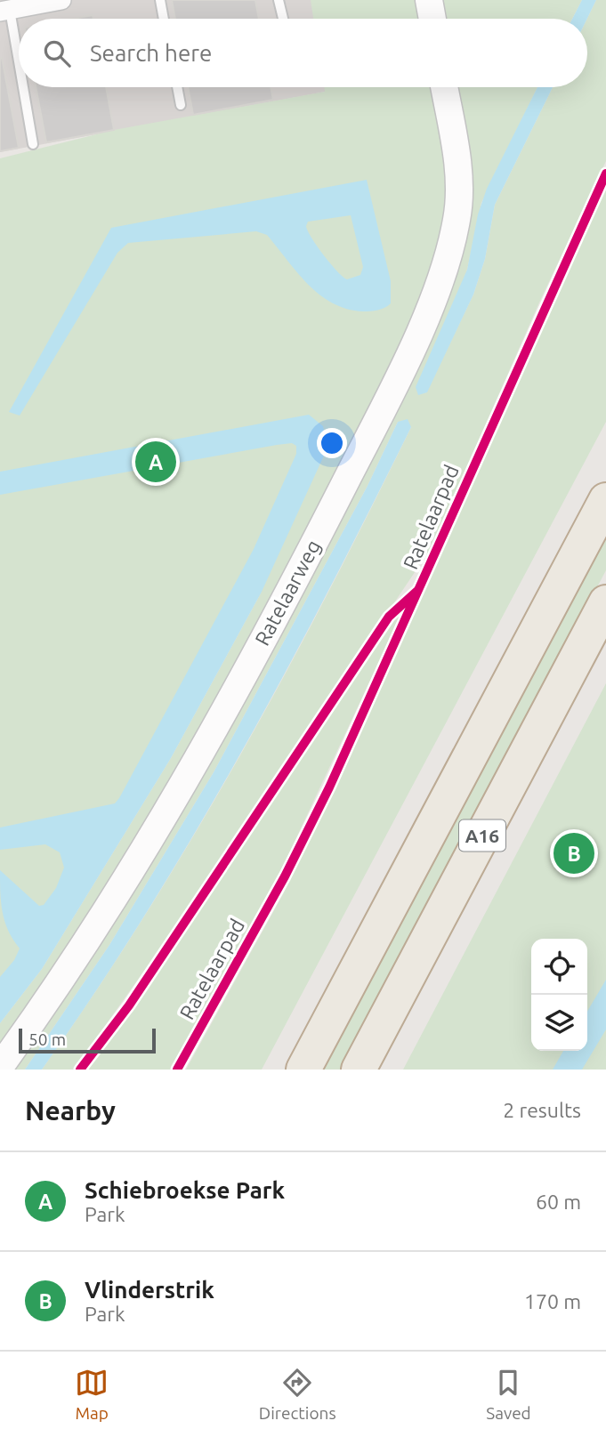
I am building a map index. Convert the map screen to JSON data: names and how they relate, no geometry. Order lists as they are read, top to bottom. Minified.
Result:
{"streets":{"highway":["A16"],"street":["Ratelaarweg"],"cycle path":["Ratelaarpad"]},"scale_bar":"50 m","page":{"search":"Search here","pins":["A","B"],"scale":"50 m","heading":["Nearby","2 results"],"list":[{"mark":"A","name":"Schiebroekse Park","note":"Park","value":"60 m"},{"mark":"B","name":"Vlinderstrik","note":"Park","value":"170 m"}],"nav":["Map","Directions","Saved"]}}
